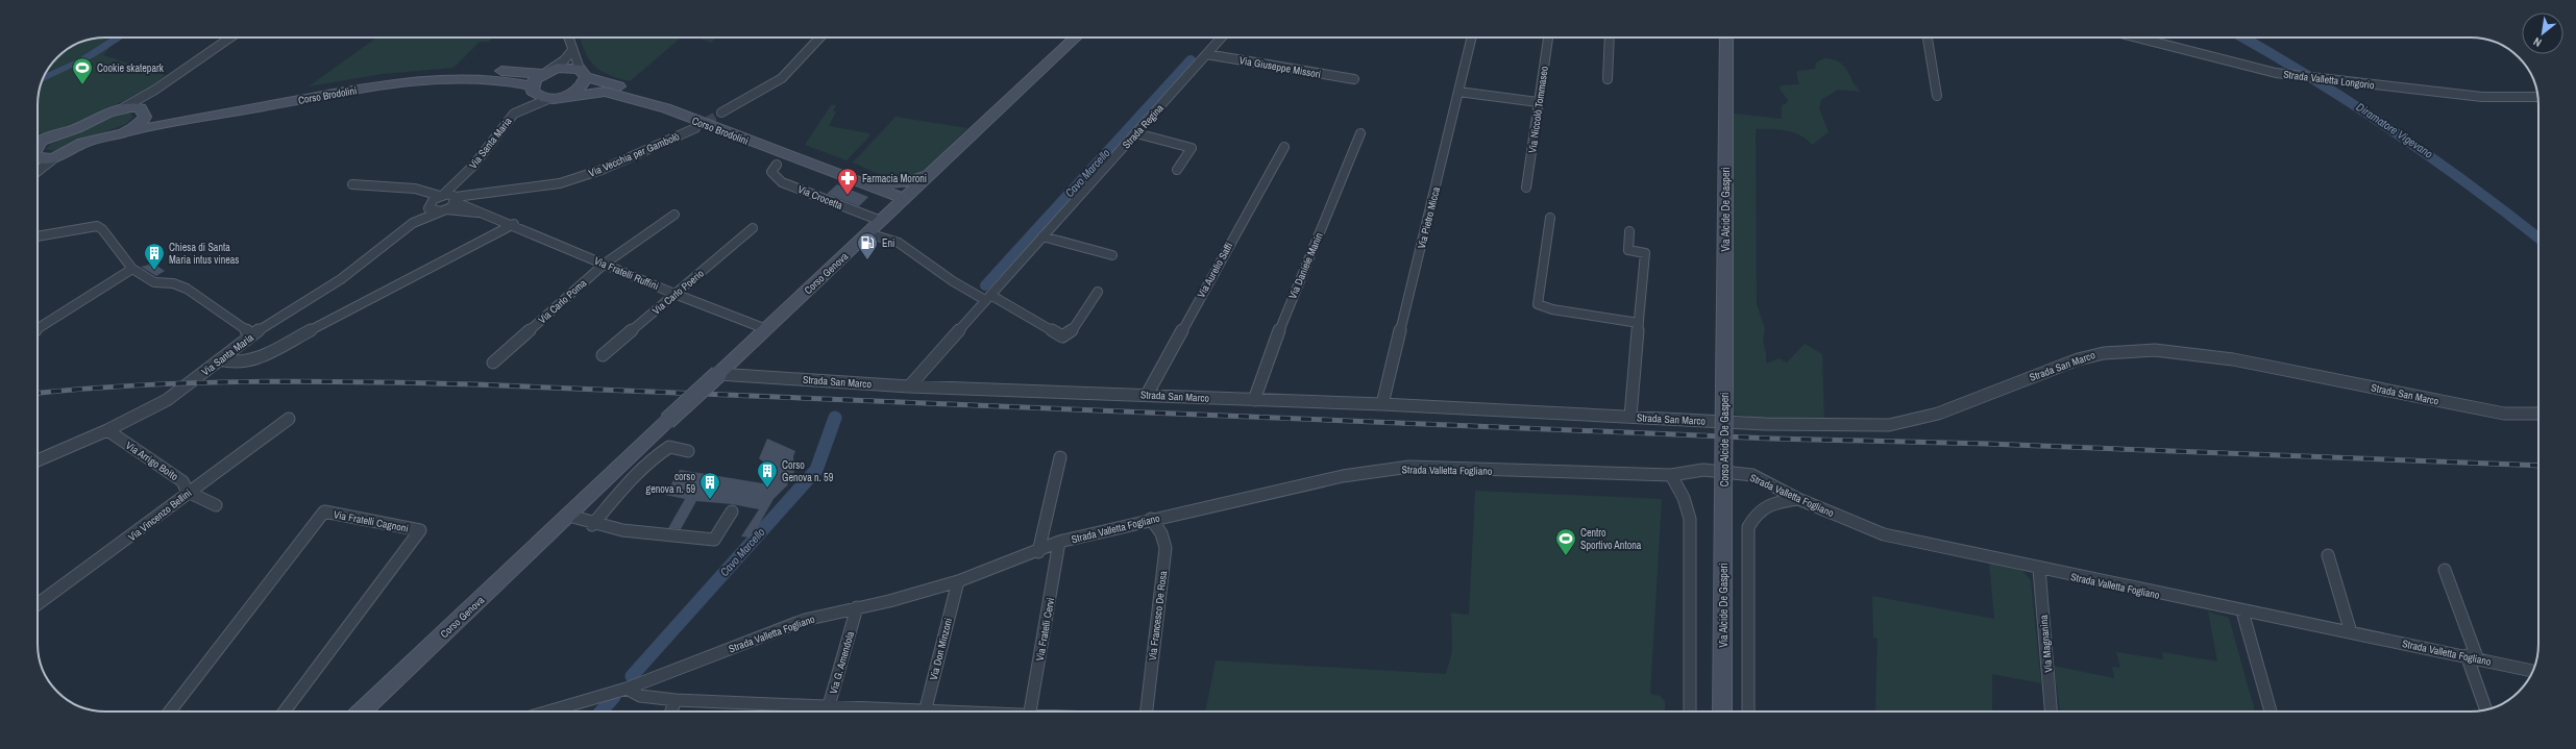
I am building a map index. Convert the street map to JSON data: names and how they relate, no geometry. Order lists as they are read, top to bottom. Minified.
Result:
{"streets":{"main road":["Corso Brodolini","Via Alcide De Gasperi","Corso Genova","Corso Alcide De Gasperi"],"street":["Via Giuseppe Missori","Strada Valletta Longorio","Via Niccolò Tommaseo","Strada Regina","Via Santa Maria","Via Vecchia per Gambolò","Via Crocetta","Via Pietro Micca","Via Daniele Manin","Via Aurelio Saffi","Via Fratelli Ruffini","Via Carlo Poerio","Via Carlo Poma","Strada San Marco","Via Arrigo Boito","Strada Valletta Fogliano","Via Vincenzo Bellini","Via Fratelli Cagnoni","Via Francesco De Rosa","Via Fratelli Cervi","Via Magnanina","Via Don Minzoni","Via G. Amendola"]},"crossings":[["Via Giuseppe Missori","Strada Regina"],["Corso Brodolini","Via Santa Maria"],["Corso Brodolini","Corso Genova"],["Strada Regina","Strada San Marco"],["Via Santa Maria","Via Vecchia per Gambolò"],["Via Santa Maria","Via Fratelli Ruffini"],["Via Santa Maria","Via Arrigo Boito"],["Via Vecchia per Gambolò","Via Fratelli Ruffini"],["Via Crocetta","Corso Genova"],["Via Alcide De Gasperi","Corso Alcide De Gasperi"],["Via Pietro Micca","Strada San Marco"],["Via Daniele Manin","Strada San Marco"],["Via Aurelio Saffi","Strada San Marco"],["Via Fratelli Ruffini","Corso Genova"],["Via Fratelli Ruffini","Via Carlo Poerio"],["Via Fratelli Ruffini","Via Carlo Poma"],["Corso Genova","Strada San Marco"],["Via Arrigo Boito","Via Vincenzo Bellini"],["Strada Valletta Fogliano","Via Francesco De Rosa"],["Strada Valletta Fogliano","Via Fratelli Cervi"],["Strada Valletta Fogliano","Via Magnanina"],["Strada Valletta Fogliano","Via Don Minzoni"],["Strada Valletta Fogliano","Via G. Amendola"]],"water":["Diramatore Vigevano","Cavo Marcello"],"places":{"sports":["Cookie skatepark","Centro Sportivo Antona"],"pharmacy":["Farmacia Moroni"],"fuel station":["Eni"],"building":["Chiesa di Santa Maria intus vineas","Corso Genova n. 59","corso genova n. 59"]},"north":"bottom left"}
